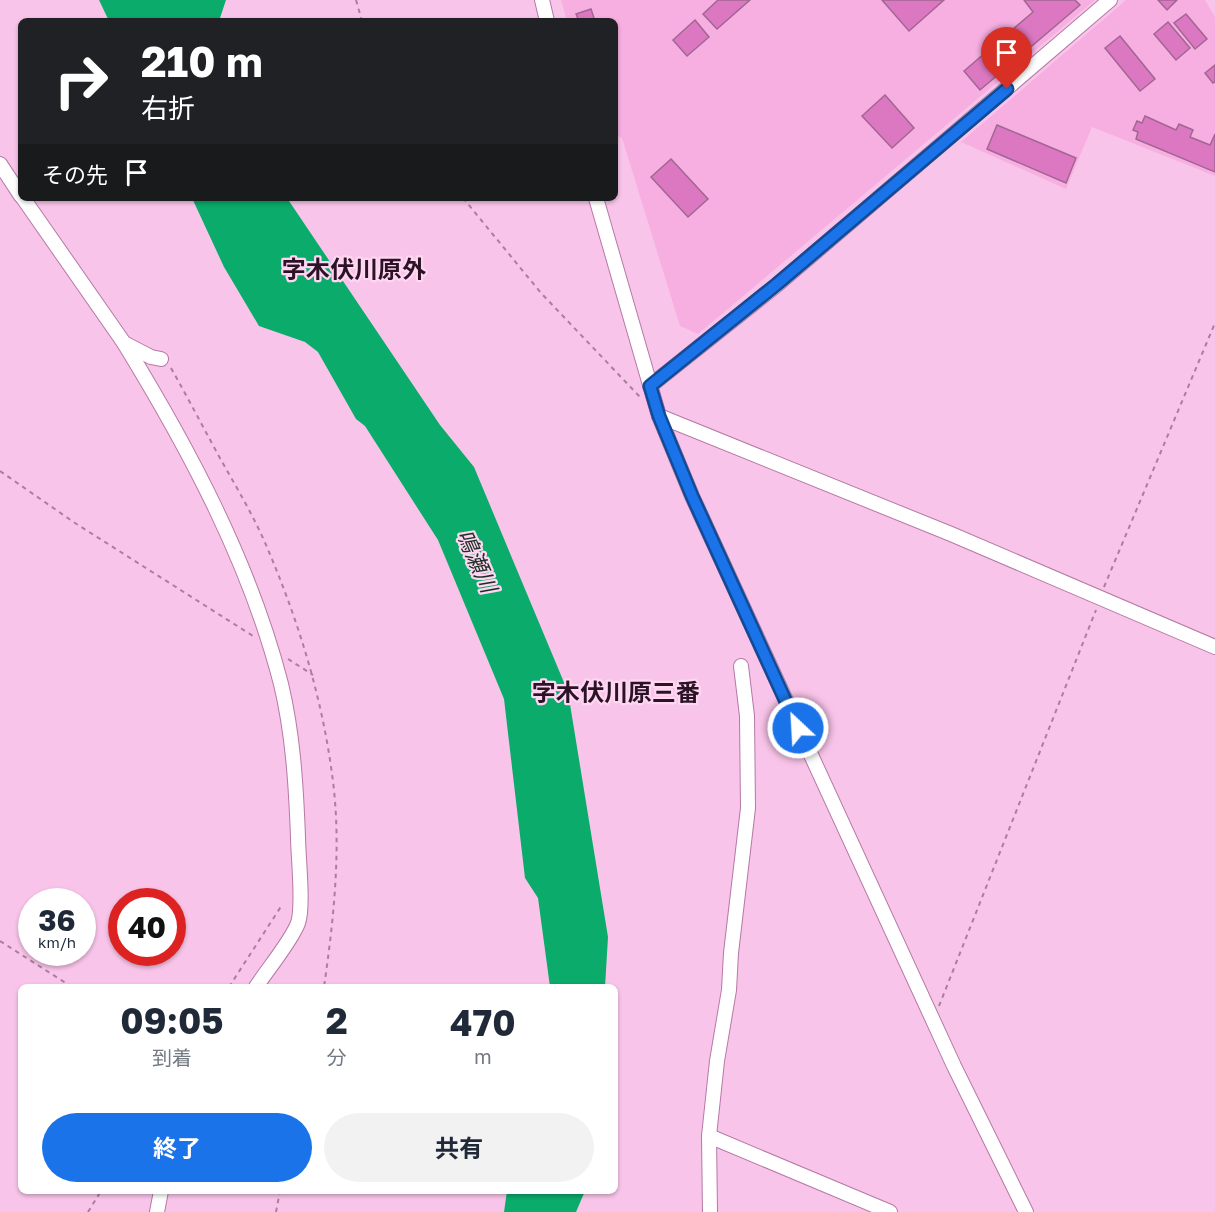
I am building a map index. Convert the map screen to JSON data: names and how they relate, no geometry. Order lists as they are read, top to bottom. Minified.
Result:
{"districts":["字木伏川原外","字木伏川原三番"],"water":["鳴瀬川"],"page":{"turn":["210 m","右折"],"then":"その先","speed":"36 km/h","limit":"40","eta":["09:05","到着","2","分","470","m"],"buttons":["終了","共有"]}}
